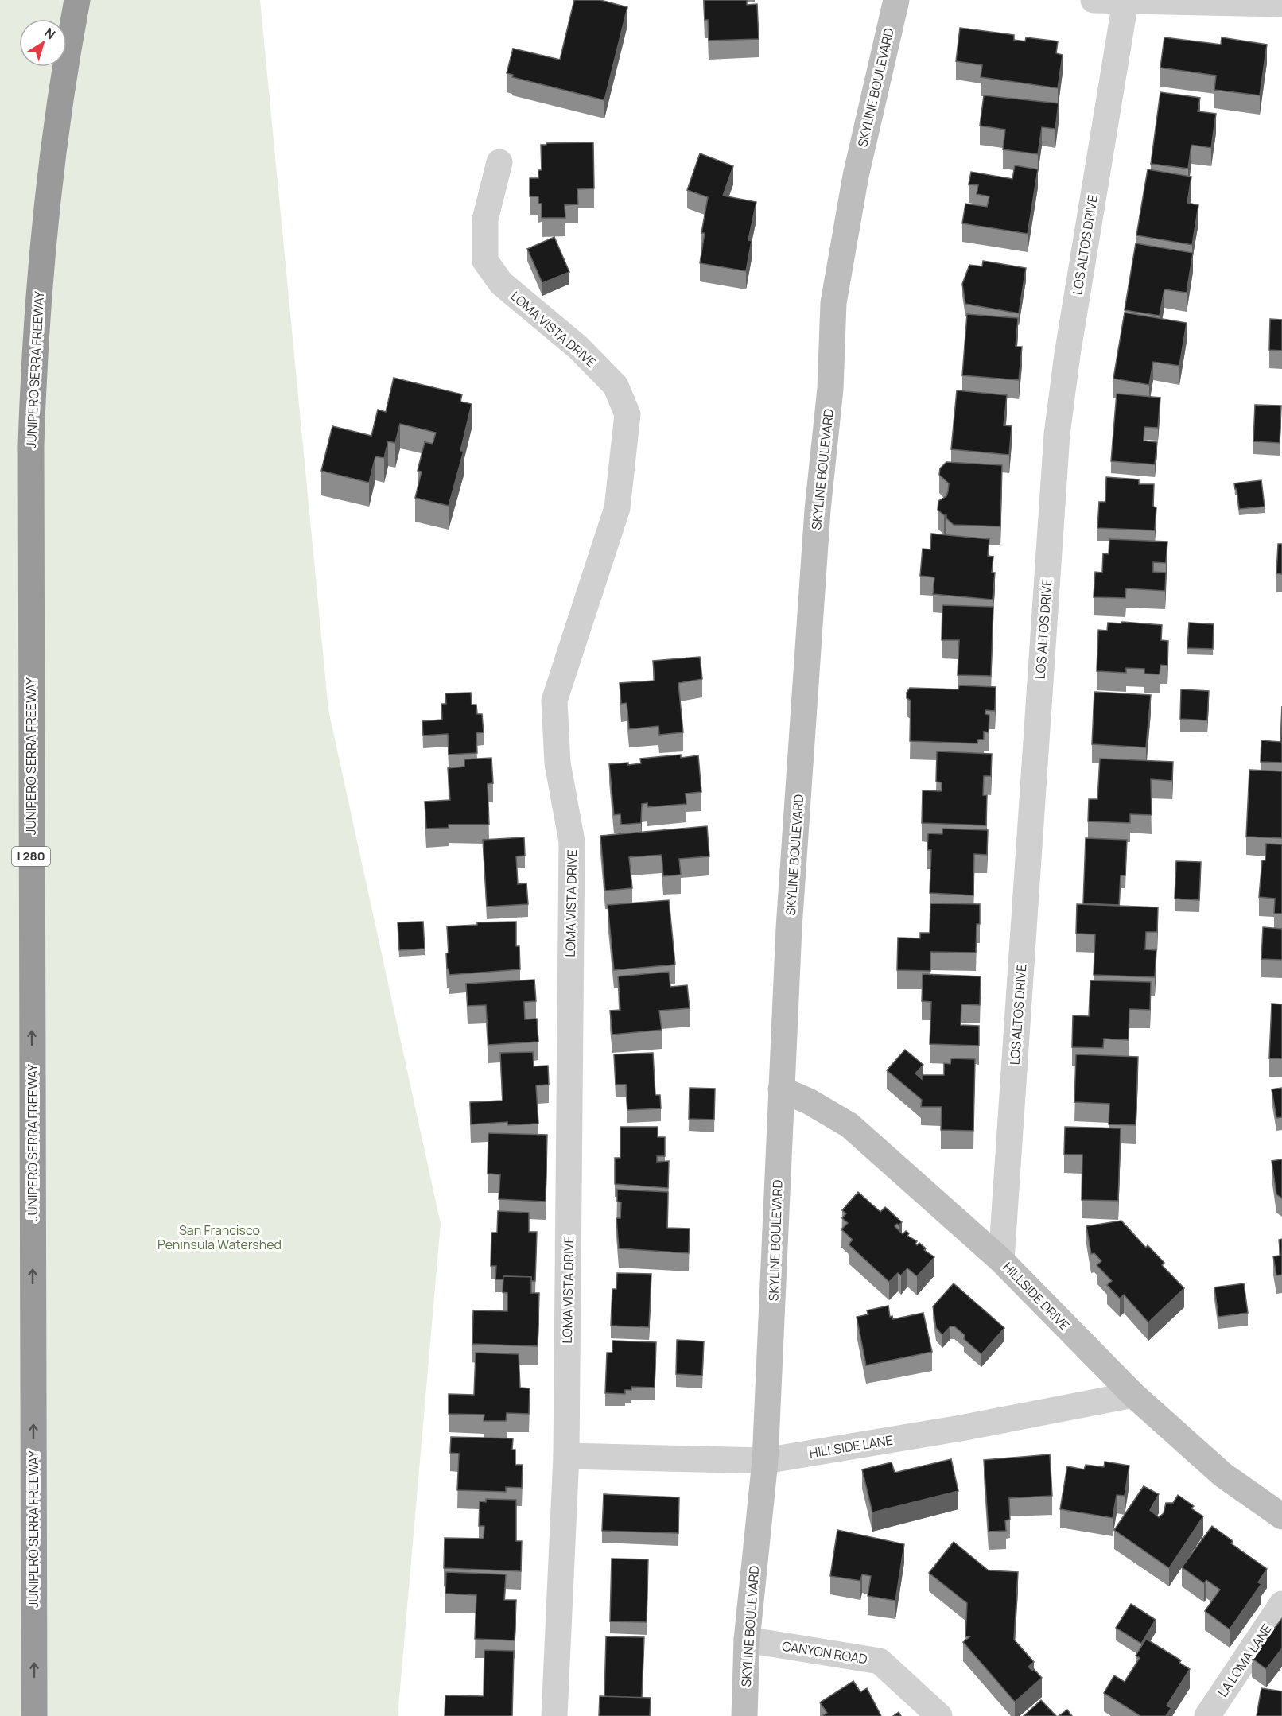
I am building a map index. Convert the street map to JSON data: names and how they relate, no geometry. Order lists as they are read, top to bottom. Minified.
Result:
{"streets":{"highway":["JUNIPERO SERRA FREEWAY","I 280"],"main road":["SKYLINE BOULEVARD","HILLSIDE DRIVE"],"street":["LOS ALTOS DRIVE","LOMA VISTA DRIVE","HILLSIDE LANE","CANYON ROAD","LA LOMA LANE"]},"crossings":[["SKYLINE BOULEVARD","HILLSIDE DRIVE"],["SKYLINE BOULEVARD","HILLSIDE LANE"],["SKYLINE BOULEVARD","CANYON ROAD"],["LOS ALTOS DRIVE","HILLSIDE DRIVE"],["LOMA VISTA DRIVE","HILLSIDE LANE"],["HILLSIDE DRIVE","HILLSIDE LANE"]],"one_way":["JUNIPERO SERRA FREEWAY"],"parks":["San Francisco Peninsula Watershed"],"north":"top right"}
